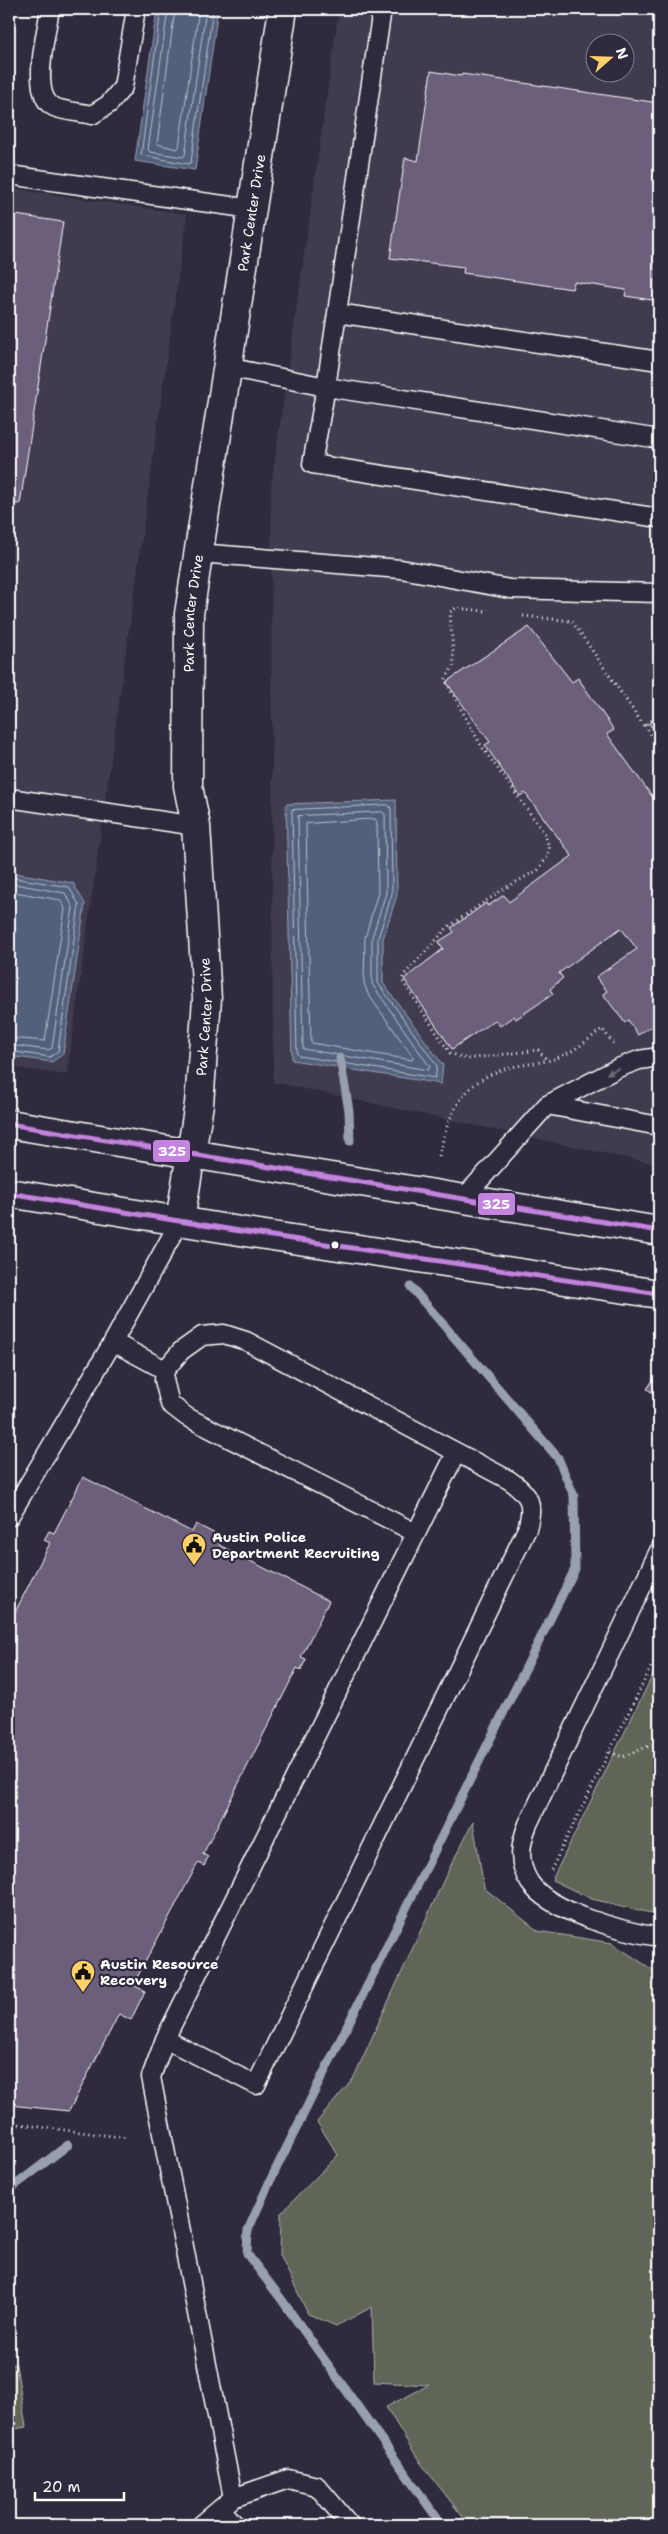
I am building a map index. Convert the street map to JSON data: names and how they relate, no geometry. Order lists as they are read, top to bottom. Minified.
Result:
{"streets":{"main road":["Park Center Drive"]},"places":{"public building":["Austin Police Department Recruiting","Austin Resource Recovery"]},"lines":["transit line 325"],"scale_bar":"20 m","north":"right"}
